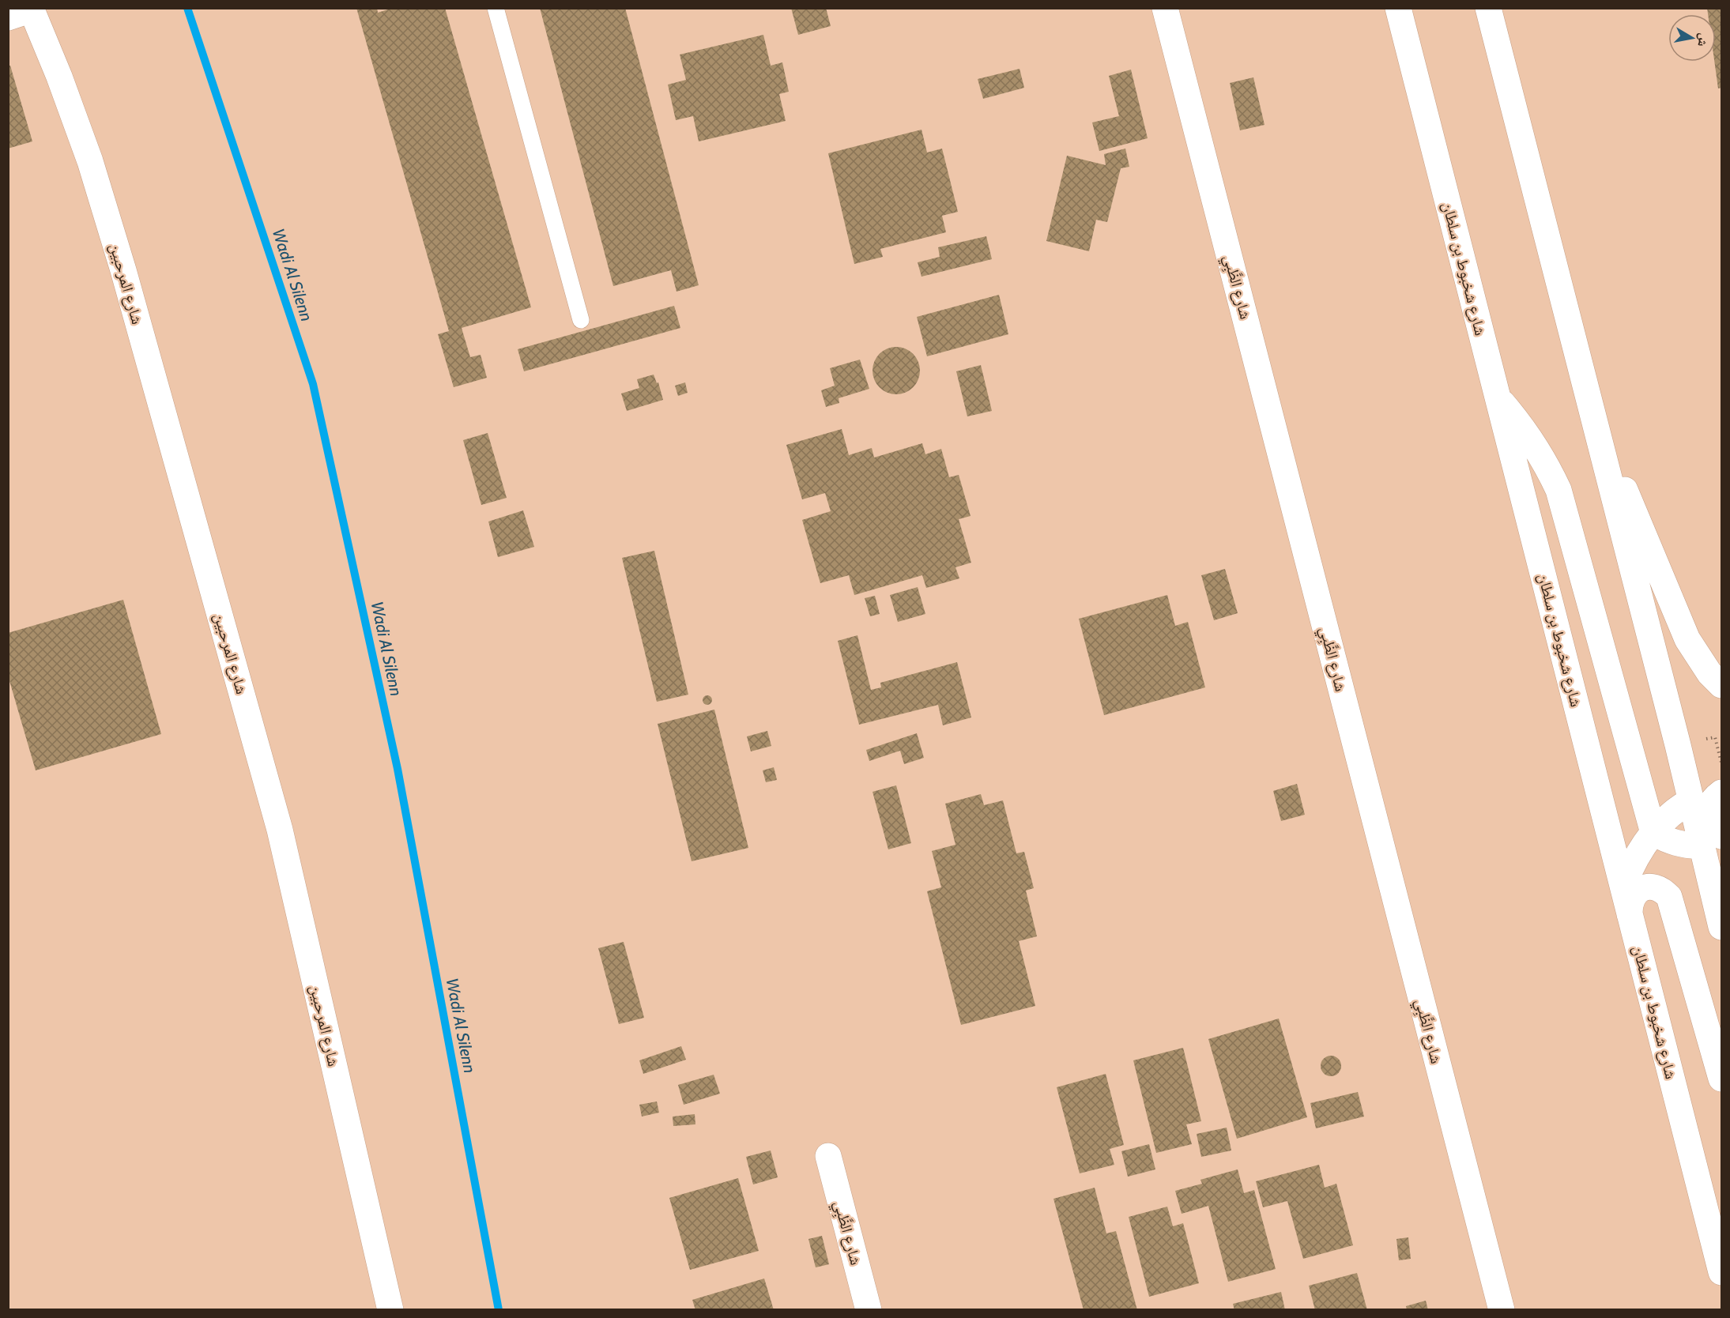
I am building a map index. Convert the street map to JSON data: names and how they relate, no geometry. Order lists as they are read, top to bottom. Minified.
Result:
{"streets":{"main road":["شارع شخبوط بن سلطان","شارع المرحبين","شارع الظَّبِي"]},"water":["Wadi Al Silenn"],"north":"right"}
